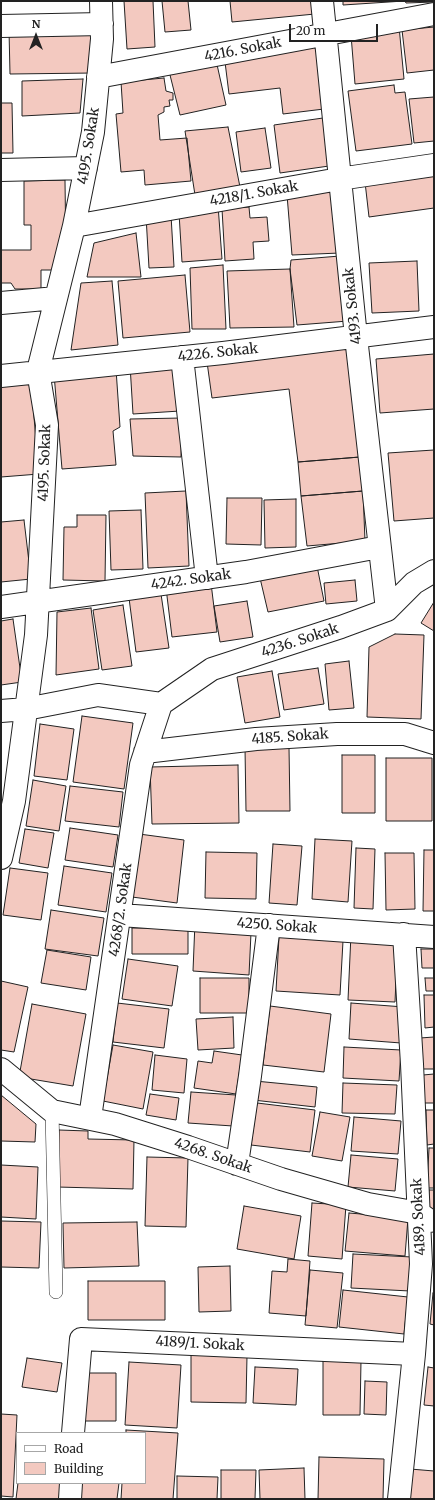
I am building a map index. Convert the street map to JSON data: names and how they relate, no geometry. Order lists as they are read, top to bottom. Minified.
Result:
{"streets":{"street":["4216. Sokak","4195. Sokak","4218/1. Sokak","4193. Sokak","4226. Sokak","4242. Sokak","4236. Sokak","4185. Sokak","4268/2. Sokak","4250. Sokak","4268. Sokak","4189. Sokak","4189/1. Sokak"]},"crossings":[["4216. Sokak","4195. Sokak"],["4216. Sokak","4193. Sokak"],["4195. Sokak","4218/1. Sokak"],["4195. Sokak","4226. Sokak"],["4195. Sokak","4242. Sokak"],["4218/1. Sokak","4193. Sokak"],["4193. Sokak","4226. Sokak"],["4193. Sokak","4242. Sokak"],["4193. Sokak","4236. Sokak"],["4236. Sokak","4268/2. Sokak"],["4185. Sokak","4268/2. Sokak"],["4268/2. Sokak","4250. Sokak"],["4268/2. Sokak","4268. Sokak"],["4250. Sokak","4189. Sokak"],["4268. Sokak","4189. Sokak"],["4189. Sokak","4189/1. Sokak"]],"legend":["Road","Building"],"scale_bar":"20 m","north":"top"}
